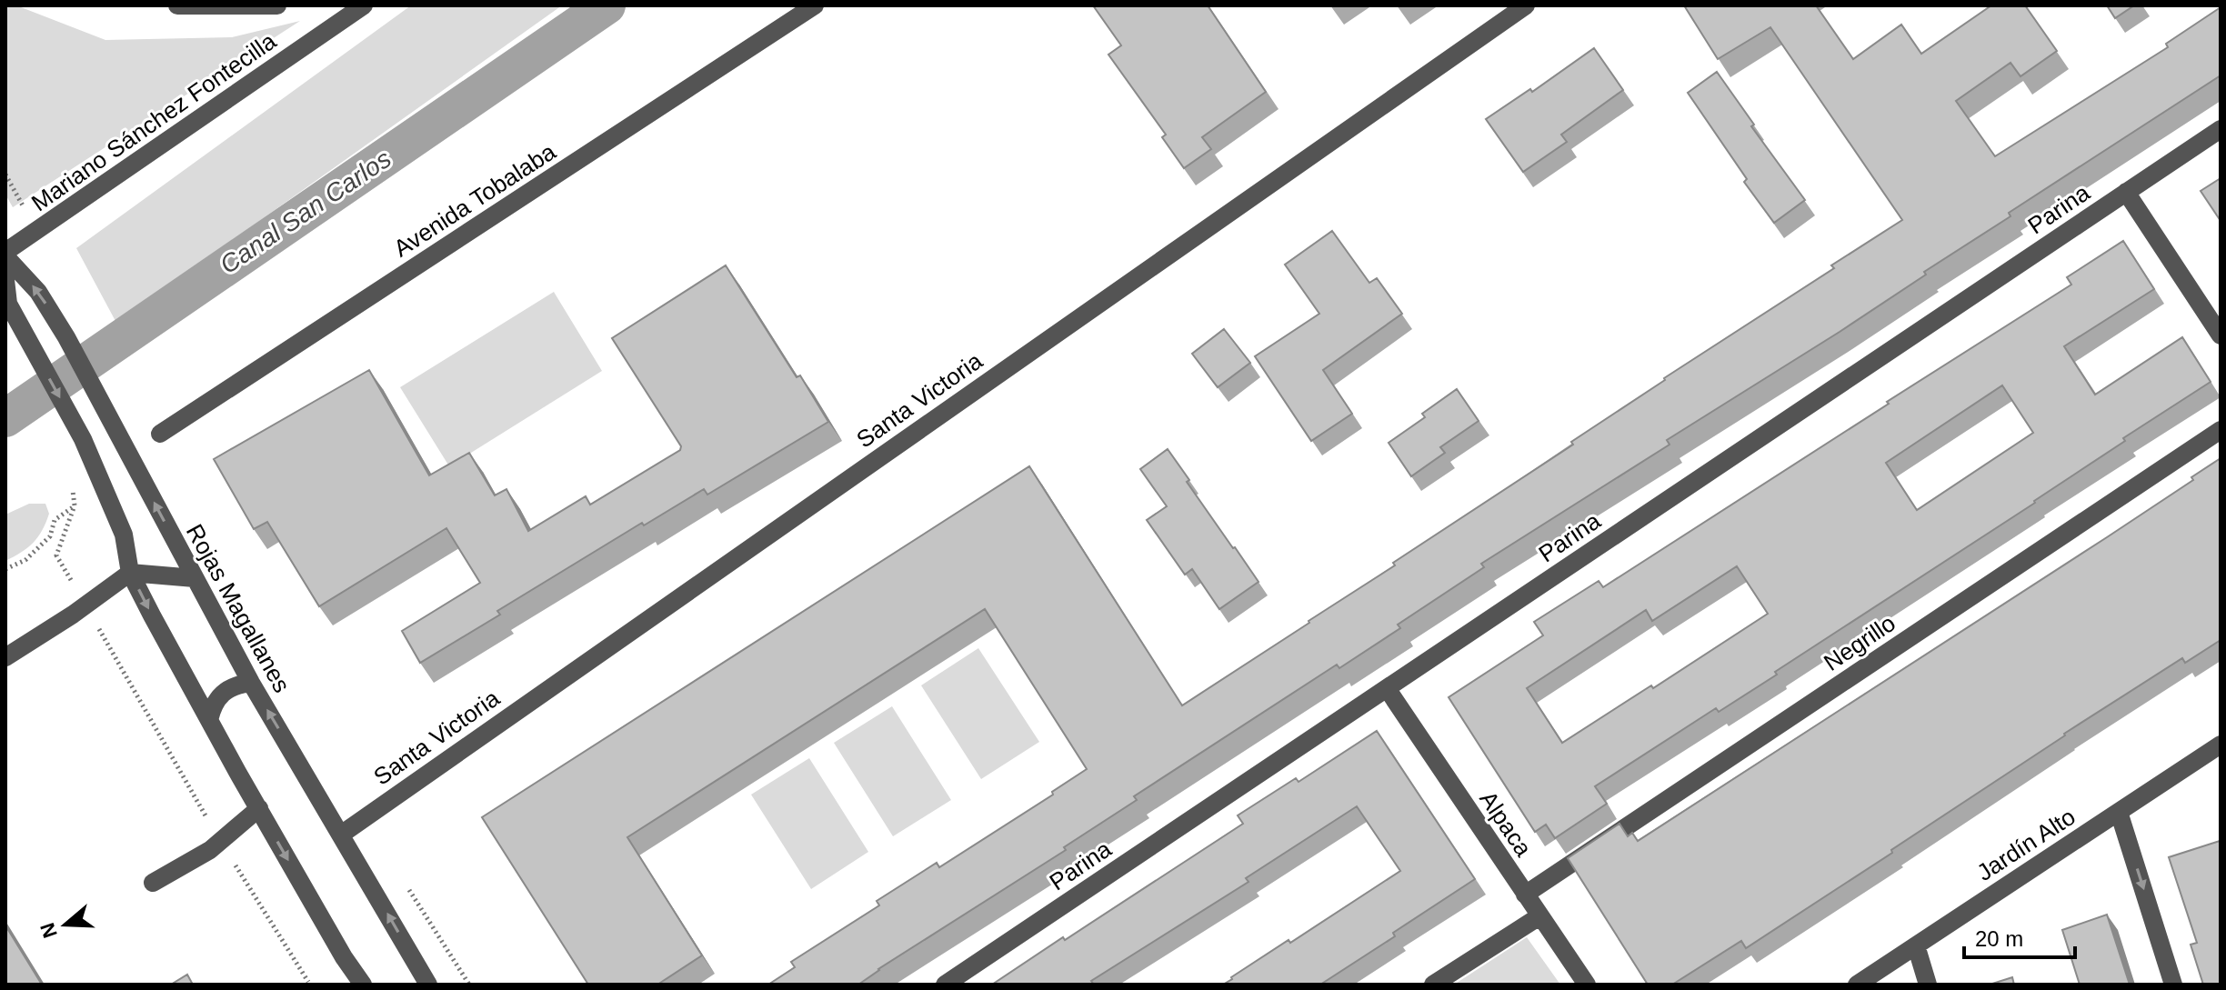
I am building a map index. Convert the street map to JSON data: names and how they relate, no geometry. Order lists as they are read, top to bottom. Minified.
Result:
{"streets":{"street":["Mariano Sánchez Fontecilla","Avenida Tobalaba","Parina","Santa Victoria","Rojas Magallanes","Negrillo","Alpaca","Jardín Alto"]},"crossings":[["Mariano Sánchez Fontecilla","Rojas Magallanes"],["Parina","Alpaca"],["Santa Victoria","Rojas Magallanes"],["Negrillo","Alpaca"]],"water":["Canal San Carlos"],"scale_bar":"20 m","north":"left"}
